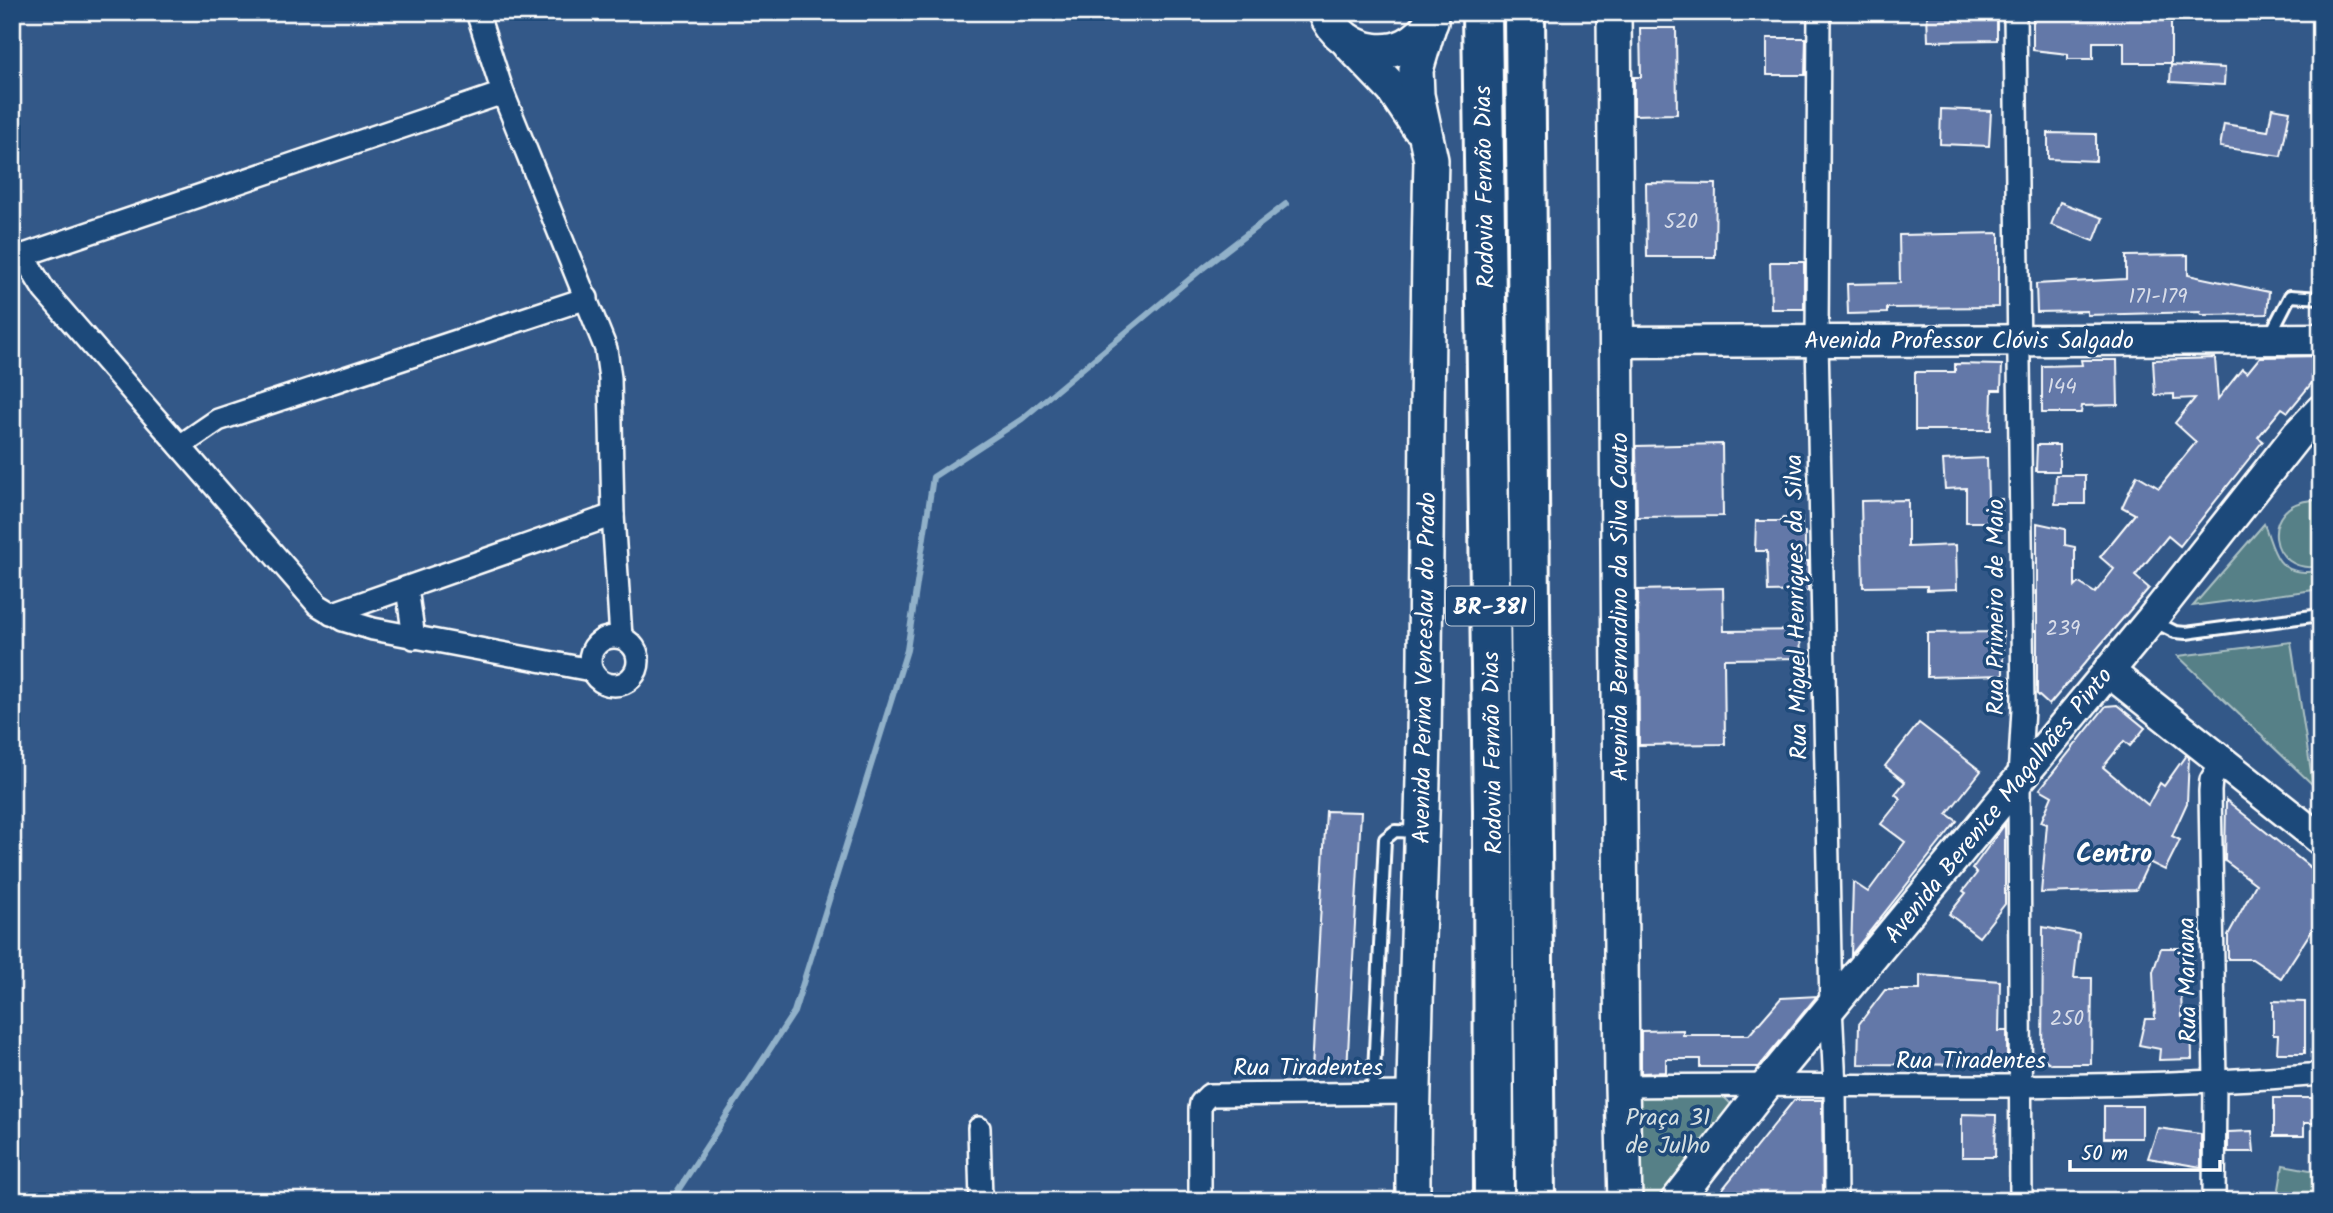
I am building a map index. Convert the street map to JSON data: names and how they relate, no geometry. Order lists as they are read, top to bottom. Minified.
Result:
{"streets":{"highway":["Rodovia Fernão Dias","BR-381"],"main road":["Avenida Professor Clóvis Salgado","Avenida Bernardino da Silva Couto","Avenida Perina Venceslau do Prado","Avenida Berenice Magalhães Pinto"],"street":["Rua Miguel Henriques da Silva","Rua Primeiro de Maio","Rua Mariana","Rua Tiradentes"]},"crossings":[["Avenida Professor Clóvis Salgado","Avenida Bernardino da Silva Couto"],["Avenida Professor Clóvis Salgado","Rua Miguel Henriques da Silva"],["Avenida Professor Clóvis Salgado","Rua Primeiro de Maio"],["Avenida Bernardino da Silva Couto","Rua Tiradentes"],["Rua Miguel Henriques da Silva","Avenida Berenice Magalhães Pinto"],["Rua Miguel Henriques da Silva","Rua Tiradentes"],["Rua Primeiro de Maio","Avenida Berenice Magalhães Pinto"],["Rua Primeiro de Maio","Rua Tiradentes"],["Avenida Perina Venceslau do Prado","Rua Tiradentes"],["Avenida Berenice Magalhães Pinto","Rua Tiradentes"],["Rua Mariana","Rua Tiradentes"]],"districts":["Centro"],"parks":["Praça 31 de Julho"],"house_numbers":["520","171-179","144","239","250"],"scale_bar":"50 m"}
